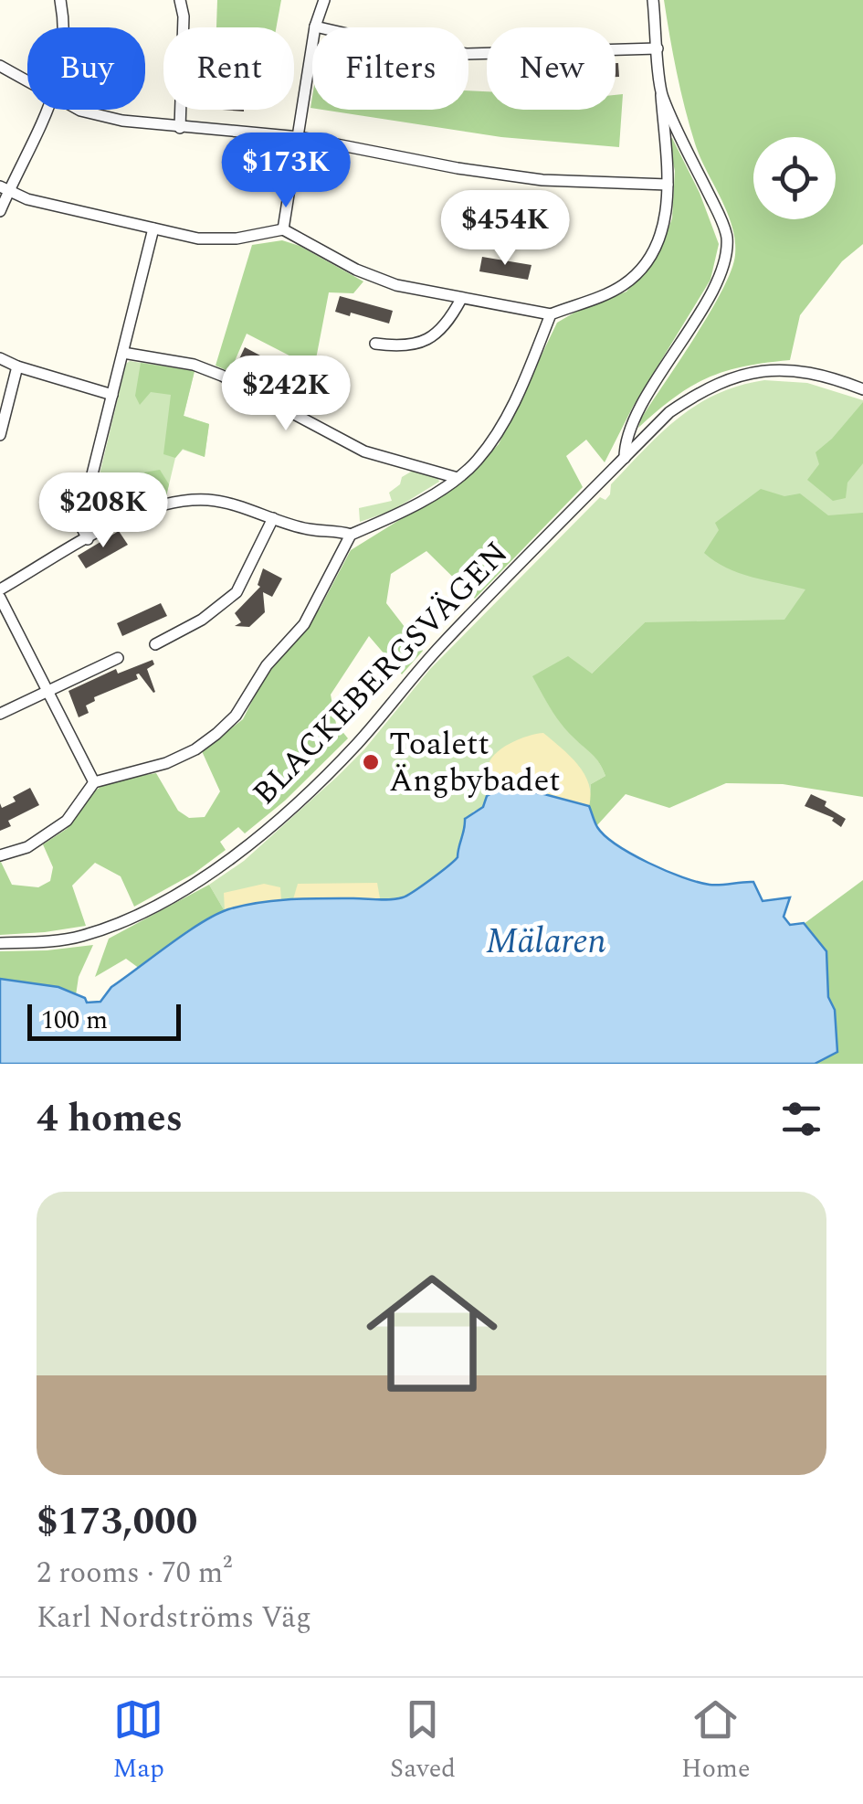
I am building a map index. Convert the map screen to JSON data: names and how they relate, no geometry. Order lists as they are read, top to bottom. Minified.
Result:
{"streets":{"street":["BLACKEBERGSVÄGEN"]},"water":["Mälaren"],"places":["Toalett Ängbybadet"],"scale_bar":"100 m","page":{"chip":["Buy","Rent","Filters","New"],"price":["$173K","$454K","$242K","$208K"],"scale":"100 m","heading":"4 homes","list":[{"name":"$173,000","note":"2 rooms · 70 m² · Karl Nordströms Väg"}],"tabs":["Map","Saved","Home"]}}
